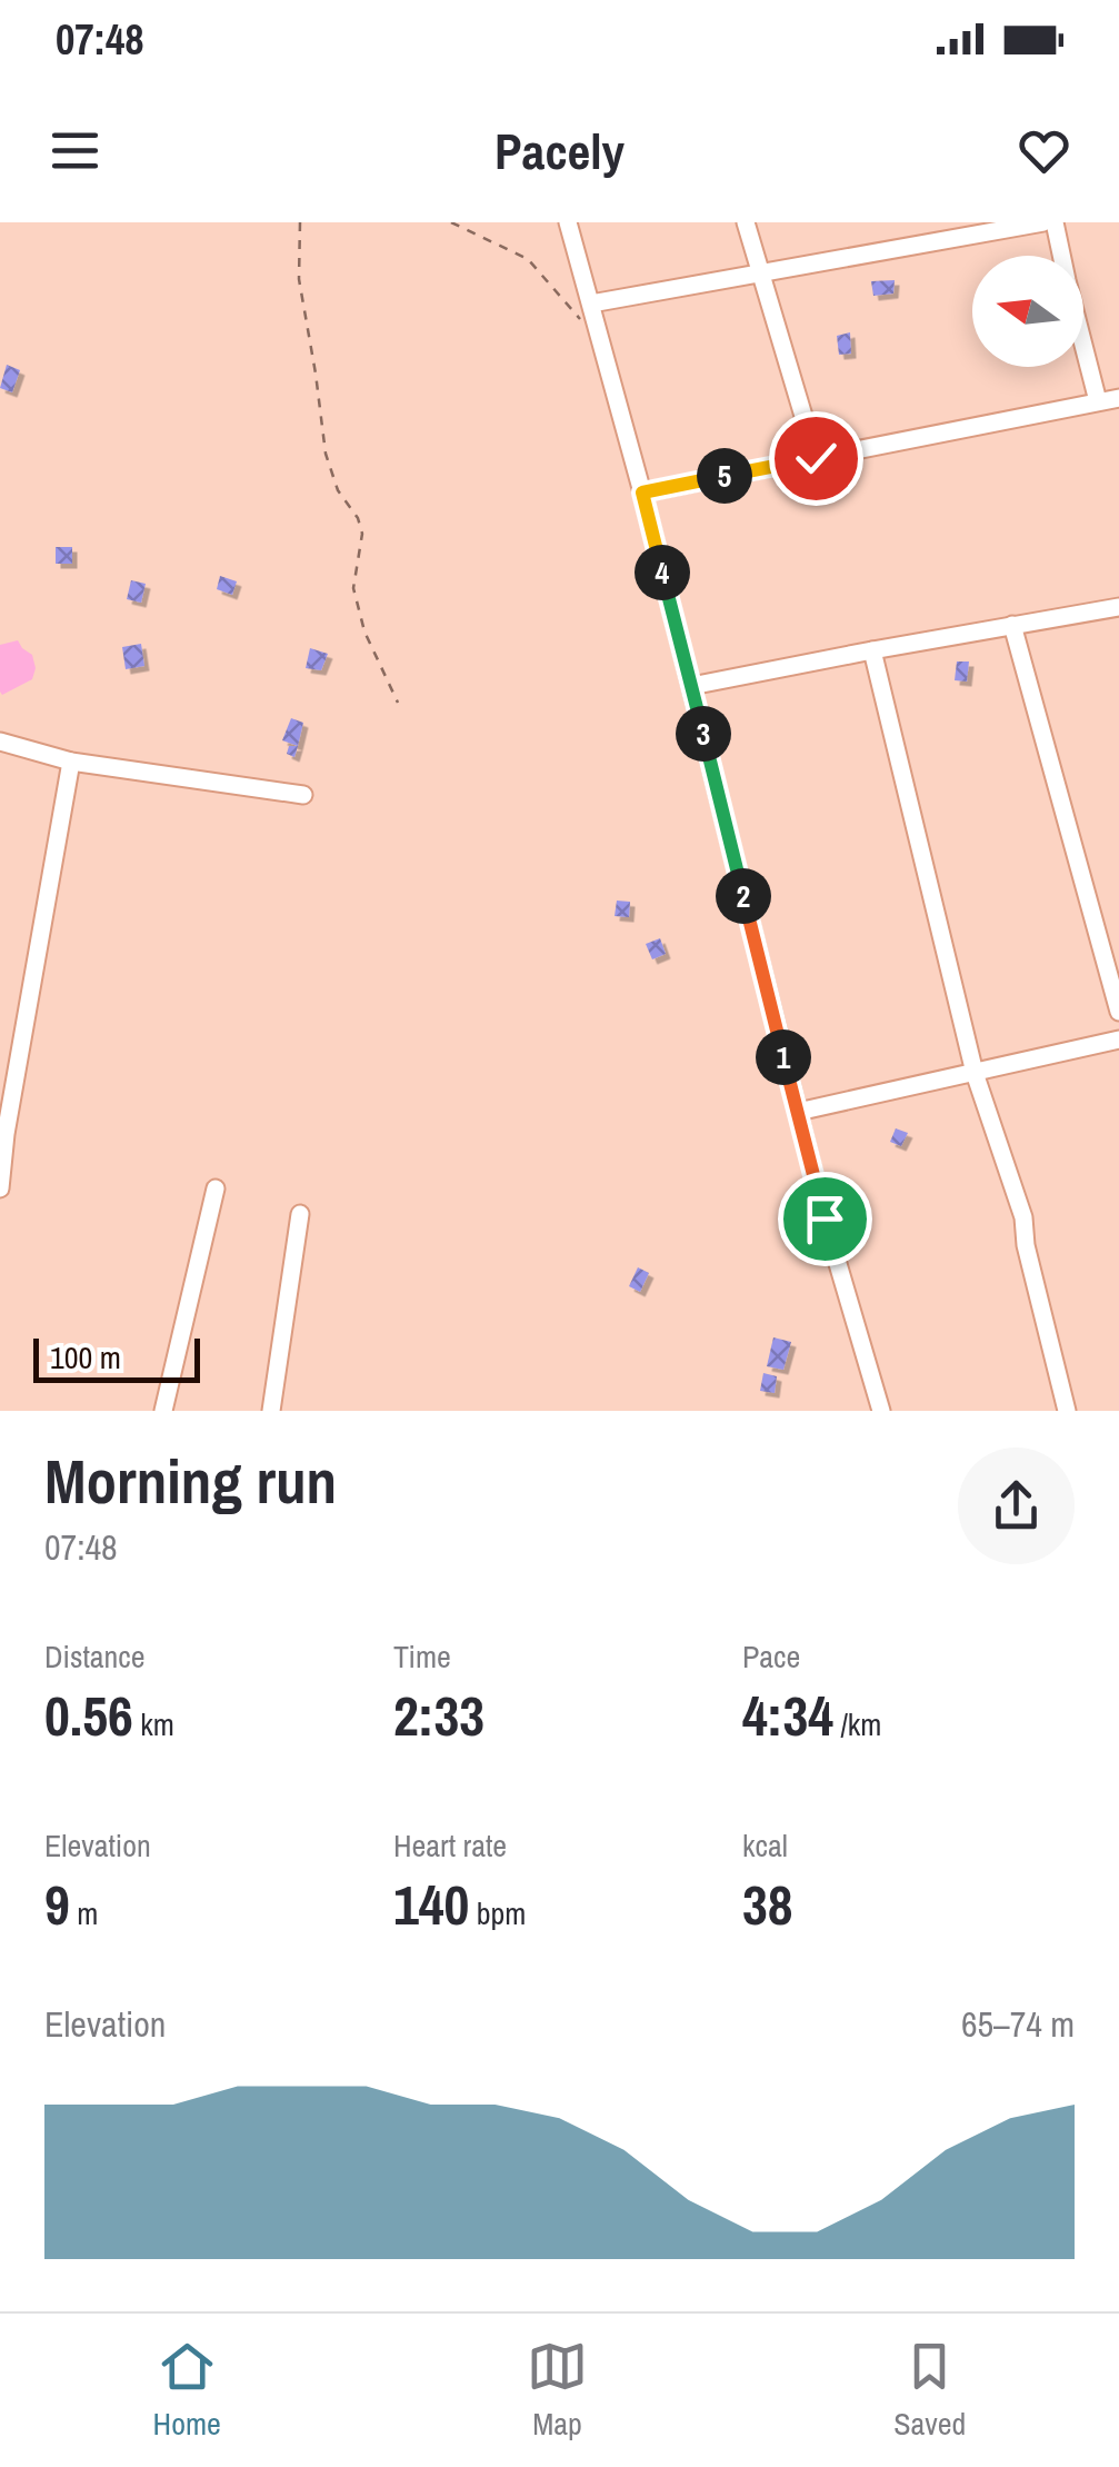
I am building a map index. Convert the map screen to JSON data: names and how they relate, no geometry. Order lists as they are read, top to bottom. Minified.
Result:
{"scale_bar":"100 m","north":"left","page":{"status":"07:48","header":"Pacely","pins":["5","4","3","2","1"],"scale":"100 m","heading":["Morning run","07:48"],"stats":[["Distance","0.56 km"],["Time","2:33"],["Pace","4:34 /km"],["Elevation","9 m"],["Heart rate","140 bpm"],["kcal","38"]],"chart":["Elevation","65–74 m"],"tabs":["Home","Map","Saved"]}}
